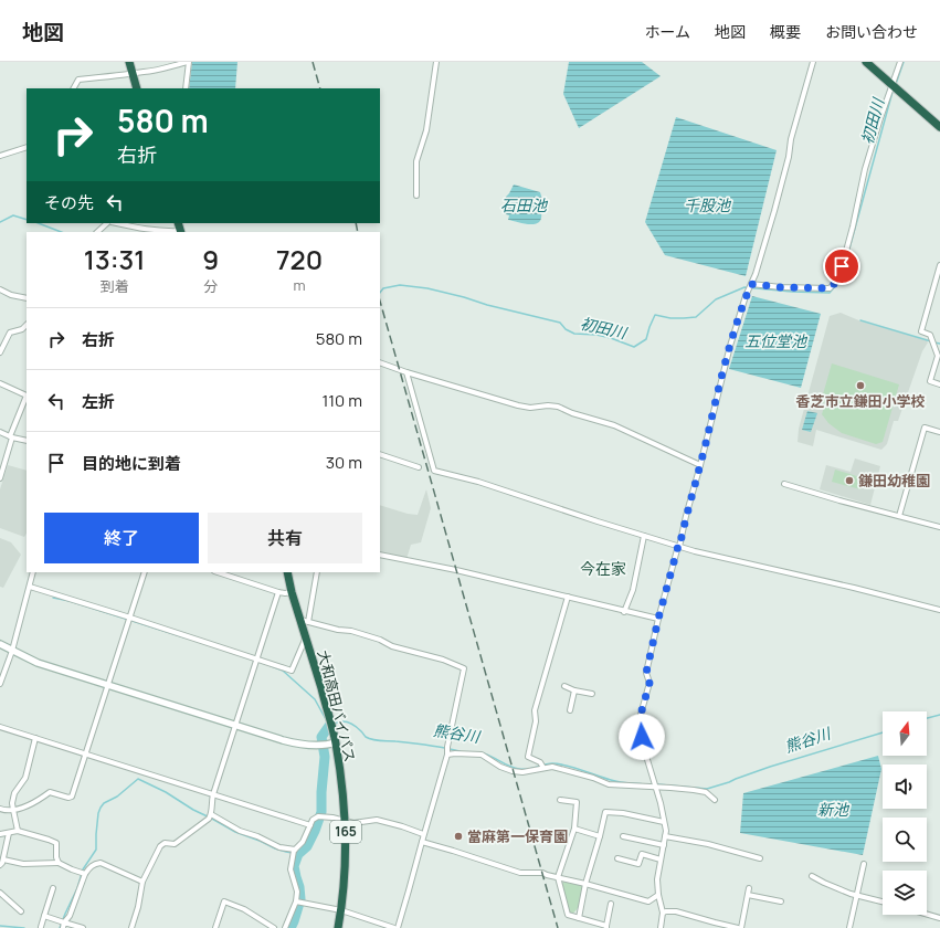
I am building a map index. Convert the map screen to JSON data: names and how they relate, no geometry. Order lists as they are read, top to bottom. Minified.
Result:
{"streets":{"highway":["大和高田バイパス","165"]},"districts":["今在家"],"water":["初田川","石田池","千股池","五位堂池","熊谷川","新池"],"places":["香芝市立鎌田小学校","鎌田幼稚園","當麻第一保育園"],"north":"top","page":{"header":"地図","nav":["ホーム","地図","概要","お問い合わせ"],"turn":["580 m","右折"],"then":"その先","eta":["13:31","到着","9","分","720","m"],"list":[{"name":"右折","value":"580 m"},{"name":"左折","value":"110 m"},{"name":"目的地に到着","value":"30 m"}],"buttons":["終了","共有"]}}
